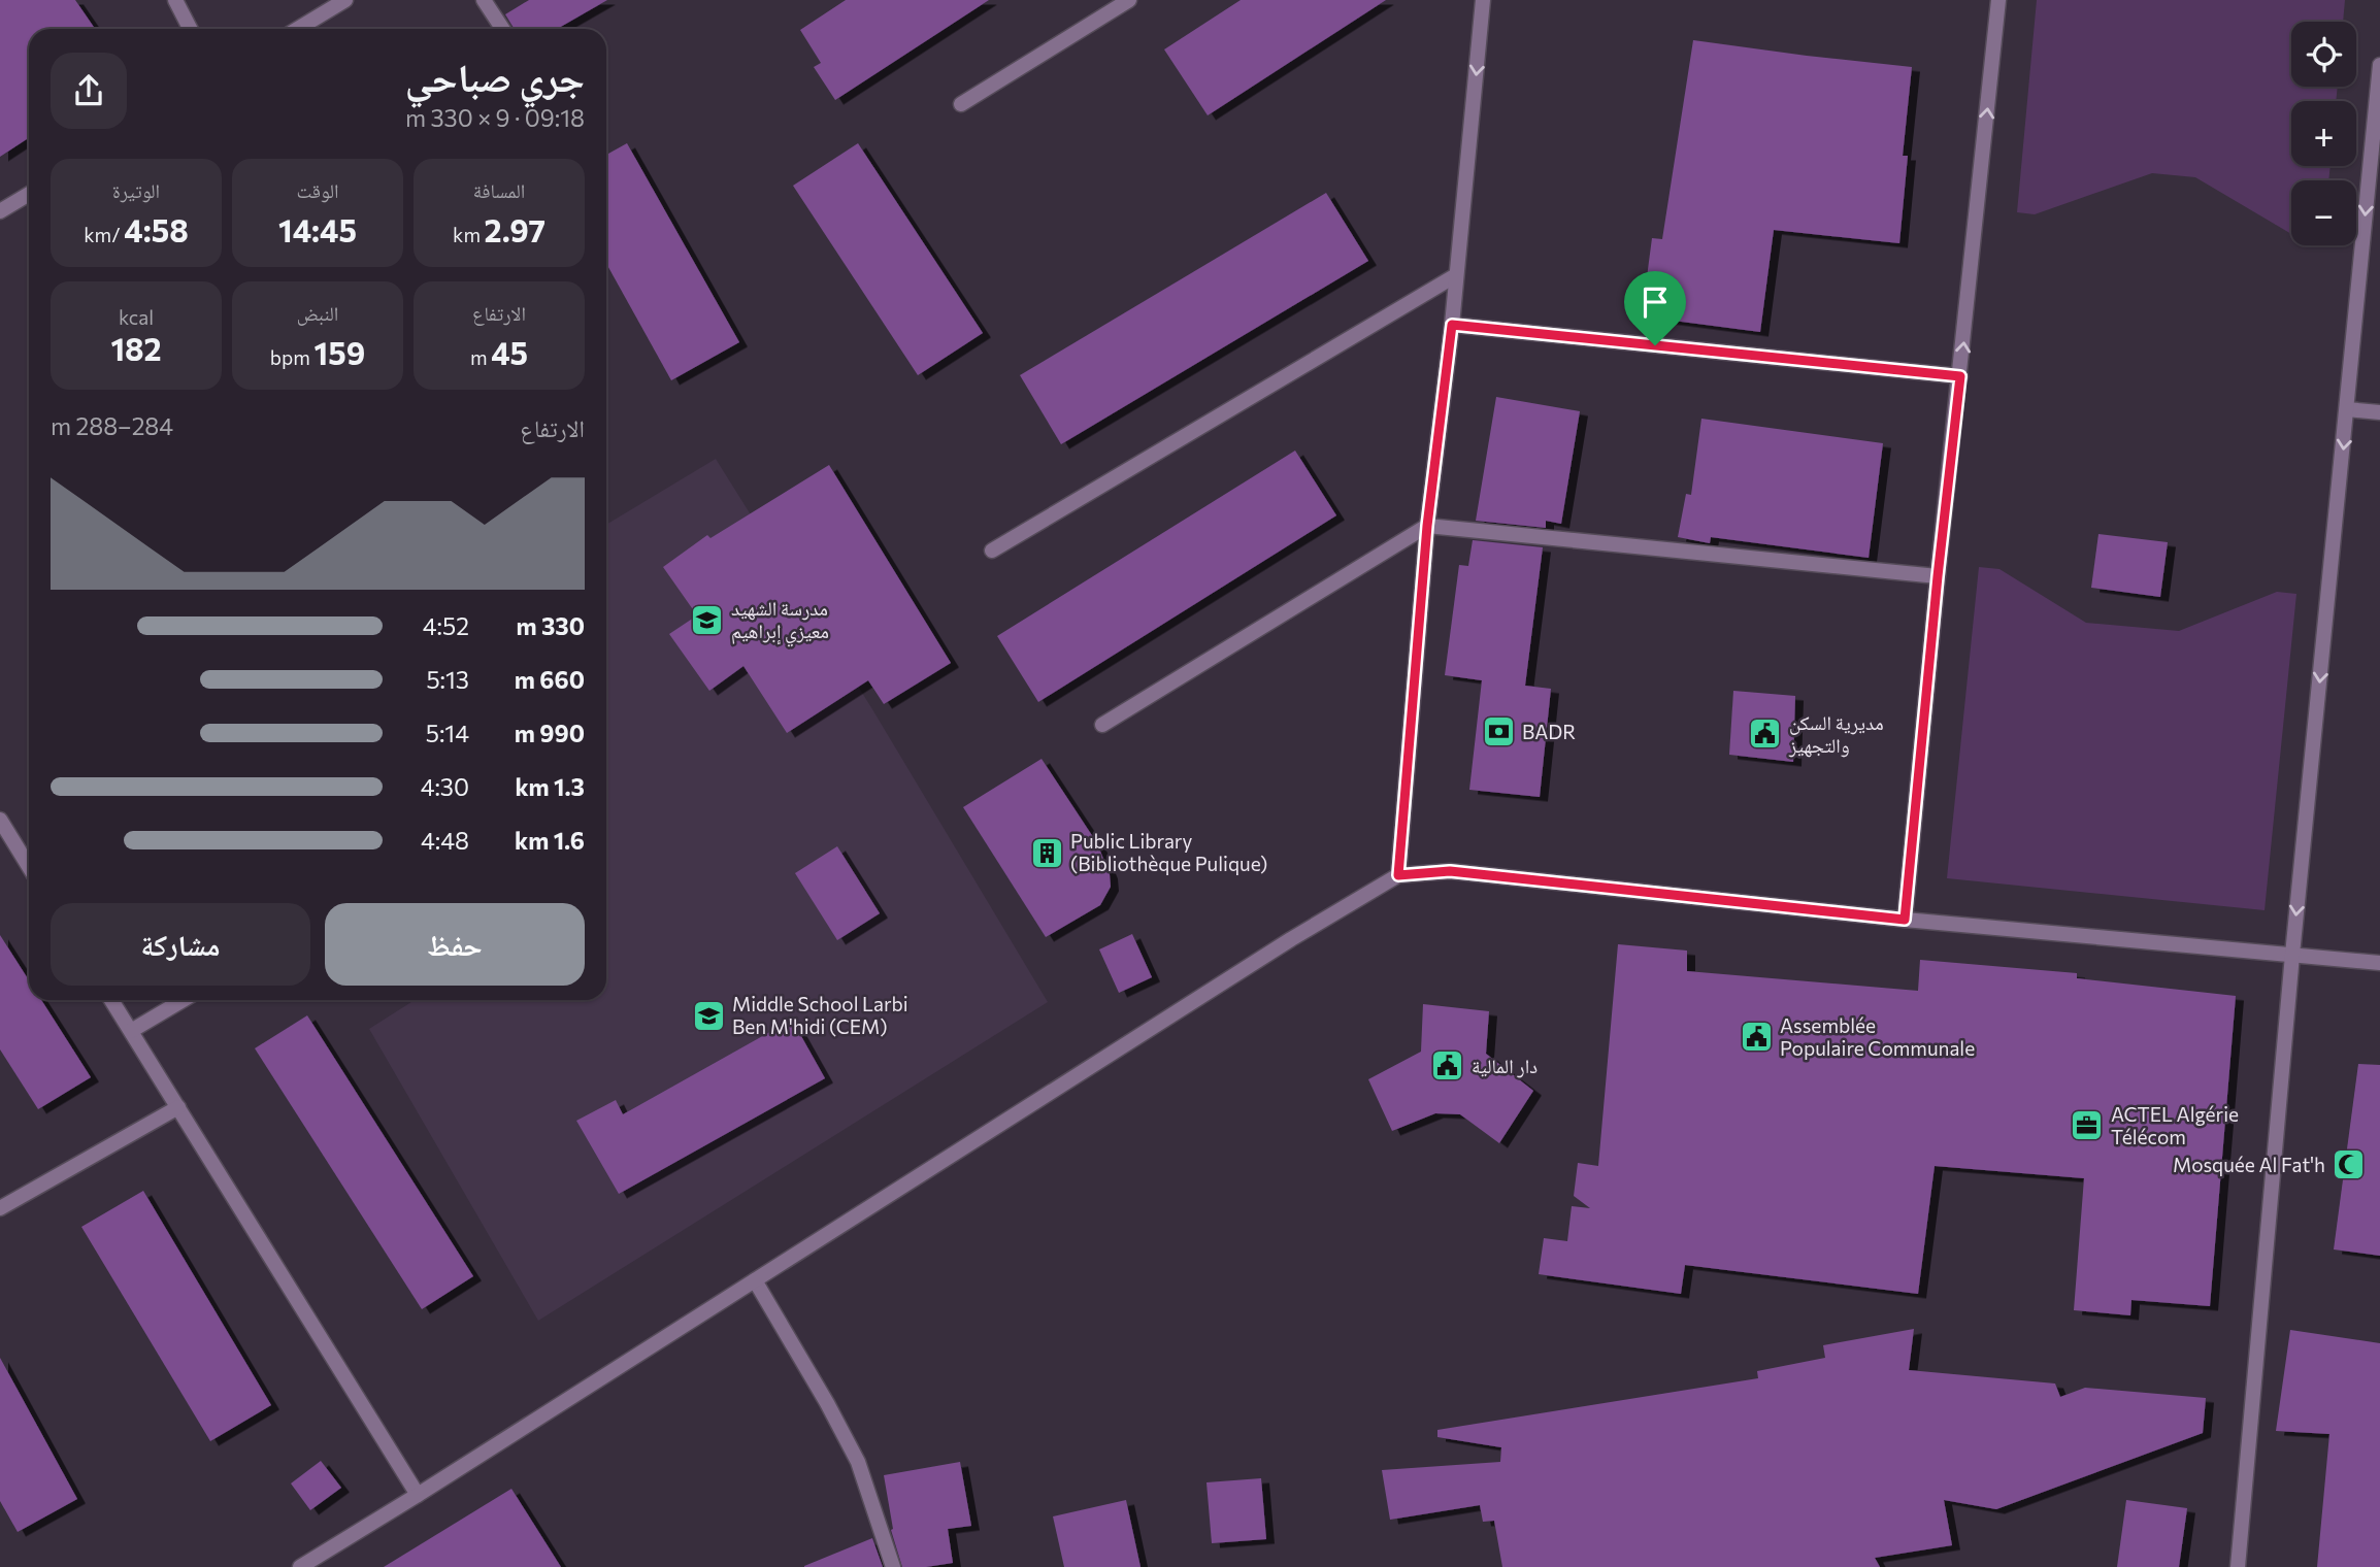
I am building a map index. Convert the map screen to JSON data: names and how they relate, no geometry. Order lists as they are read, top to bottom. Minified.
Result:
{"places":{"school or university":["مدرسة الشهيد معيزي إبراهيم","Middle School Larbi Ben M'hidi (CEM)"],"bank":["BADR"],"public building":["مديرية السكن والتجهيز","Assemblée Populaire Communale","دار المالية"],"building":["Public Library (Bibliothèque Pulique)"],"office":["ACTEL Algérie Télécom"],"mosque":["Mosquée Al Fat'h"]},"page":{"map_buttons":["+","−"],"heading":["جري صباحي","09:18 · 9 × 330 m"],"stats":[["المسافة","2.97 km"],["الوقت","14:45"],["الوتيرة","4:58 /km"],["الارتفاع","45 m"],["النبض","159 bpm"],["kcal","182"]],"chart":["الارتفاع","284–288 m"],"list":[{"name":"330 m","note":"4:52"},{"name":"660 m","note":"5:13"},{"name":"990 m","note":"5:14"},{"name":"1.3 km","note":"4:30"},{"name":"1.6 km","note":"4:48"}],"buttons":["حفظ","مشاركة"]}}
